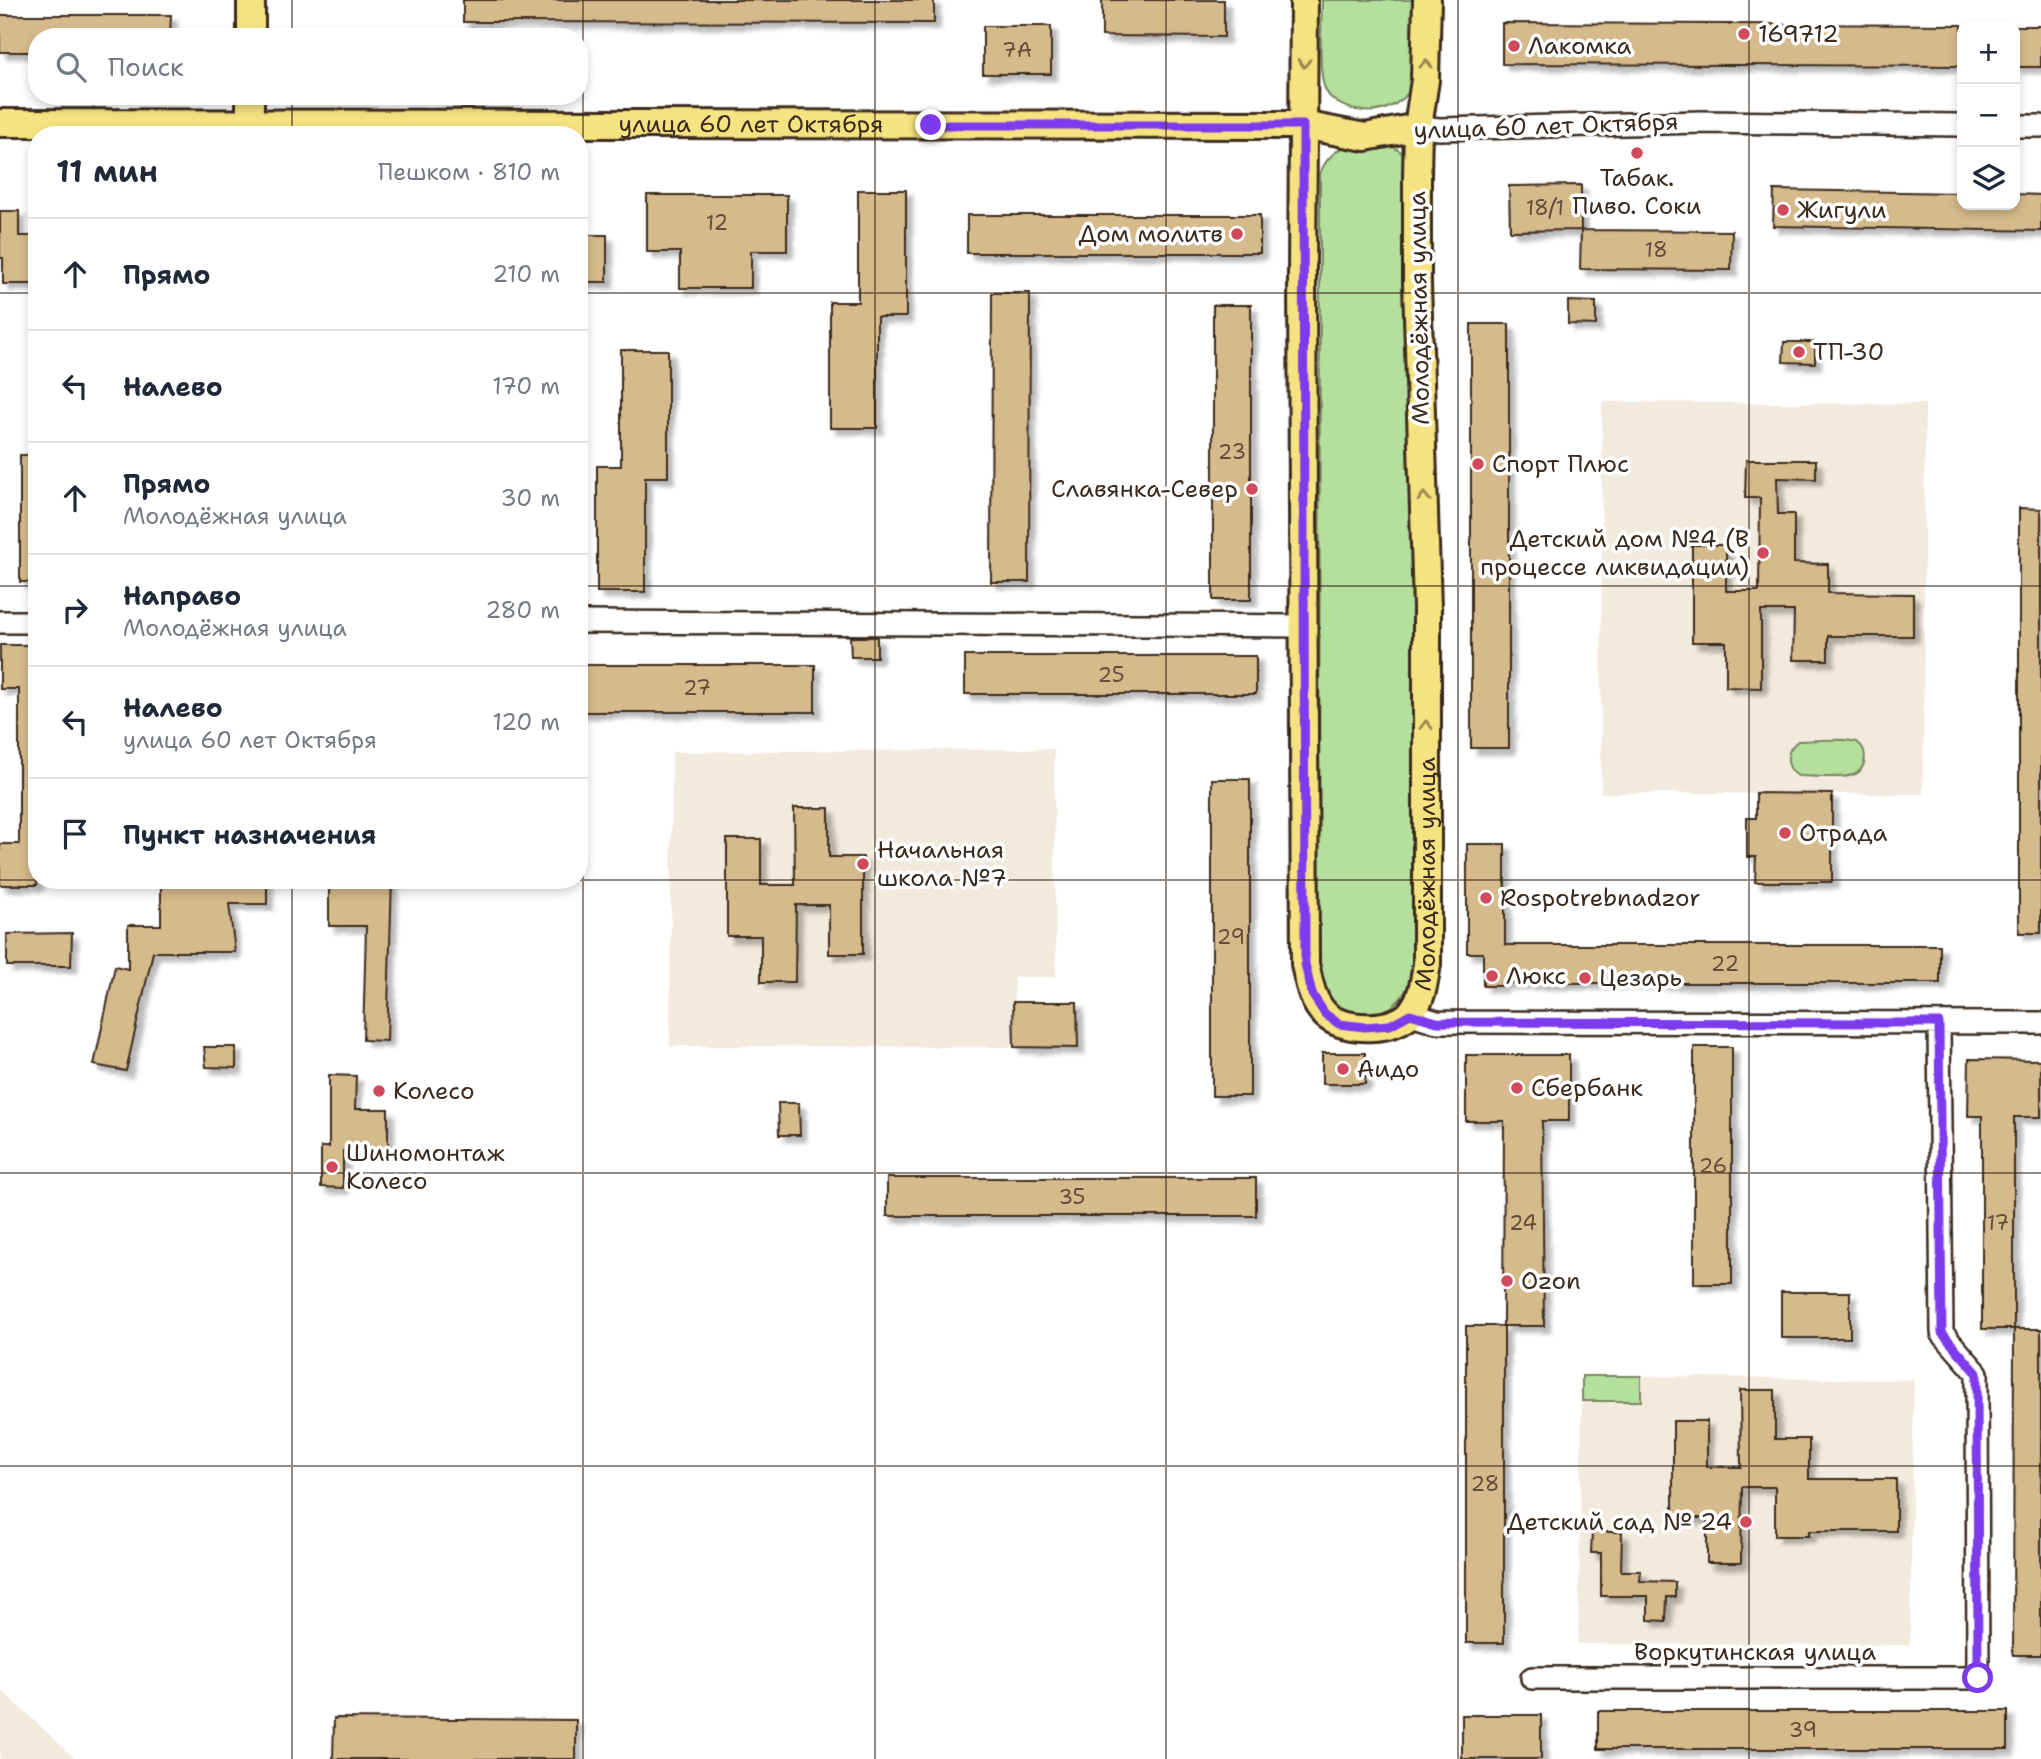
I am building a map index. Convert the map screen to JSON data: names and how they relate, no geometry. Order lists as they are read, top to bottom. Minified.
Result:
{"streets":{"main road":["улица 60 лет Октября","Молодёжная улица"],"street":["Воркутинская улица"]},"crossings":[["улица 60 лет Октября","Молодёжная улица"]],"places":["169712","Лакомка","Табак. Пиво. Соки","Жигули","Дом молитв","ТП-30","Спорт Плюс","Славянка-Север","Детский дом №4 (В процессе ликвидации)","Отрада","Начальная школа №7","Rospotrebnadzor","Люкс","Цезарь","Аидо","Сбербанк","Колесо","Шиномонтаж Колесо","Ozon","Детский сад № 24"],"house_numbers":["7А","18/1","12","18","23","25","27","29","22","26","35","24","17","28","39"],"page":{"map_buttons":["+","−"],"search":"Поиск","heading":["11 мин","Пешком · 810 m"],"list":[["Прямо","210 m"],["Налево","170 m"],["Прямо","Молодёжная улица","30 m"],["Направо","Молодёжная улица","280 m"],["Налево","улица 60 лет Октября","120 m"],"Пункт назначения"]}}
